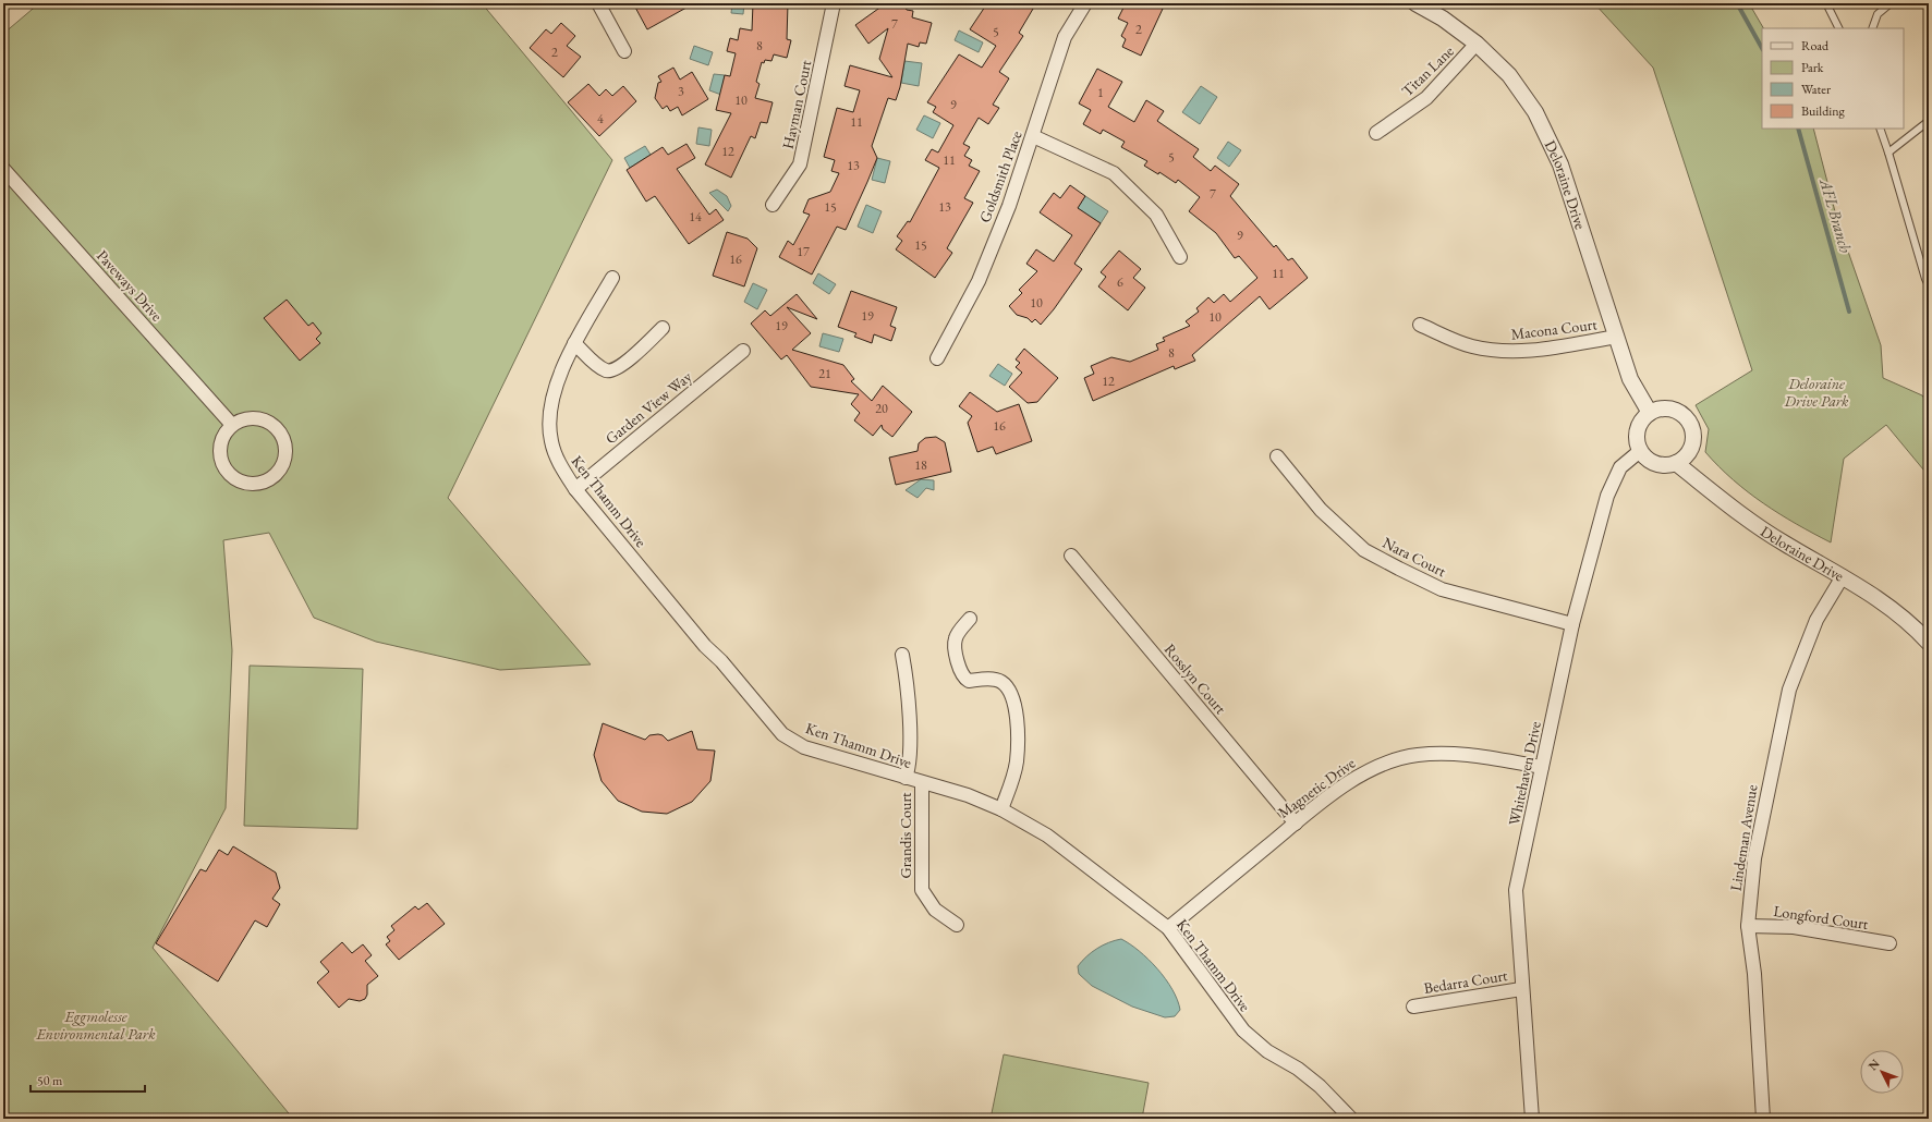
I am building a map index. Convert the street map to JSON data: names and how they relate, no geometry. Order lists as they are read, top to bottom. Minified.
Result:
{"streets":{"street":["Titan Lane","Hayman Court","Goldsmith Place","Deloraine Drive","Paveways Drive","Macona Court","Garden View Way","Ken Thamm Drive","Nara Court","Rosslyn Court","Whitehaven Drive","Magnetic Drive","Grandis Court","Lindeman Avenue","Longford Court","Bedarra Court"]},"crossings":[["Titan Lane","Deloraine Drive"],["Deloraine Drive","Macona Court"],["Deloraine Drive","Whitehaven Drive"],["Deloraine Drive","Lindeman Avenue"],["Garden View Way","Ken Thamm Drive"],["Ken Thamm Drive","Magnetic Drive"],["Ken Thamm Drive","Grandis Court"],["Nara Court","Whitehaven Drive"],["Rosslyn Court","Magnetic Drive"],["Whitehaven Drive","Magnetic Drive"],["Whitehaven Drive","Bedarra Court"],["Lindeman Avenue","Longford Court"]],"water":["AFL Branch"],"parks":["Deloraine Drive Park","Eggmolesse Environmental Park"],"house_numbers":["7","2","5","8","2","3","1","10","9","4","11","12","5","11","13","7","15","13","14","9","15","17","16","11","6","10","19","10","19","8","21","12","20","16","18"],"legend":["Road","Park","Water","Building"],"scale_bar":"50 m","north":"top left"}
